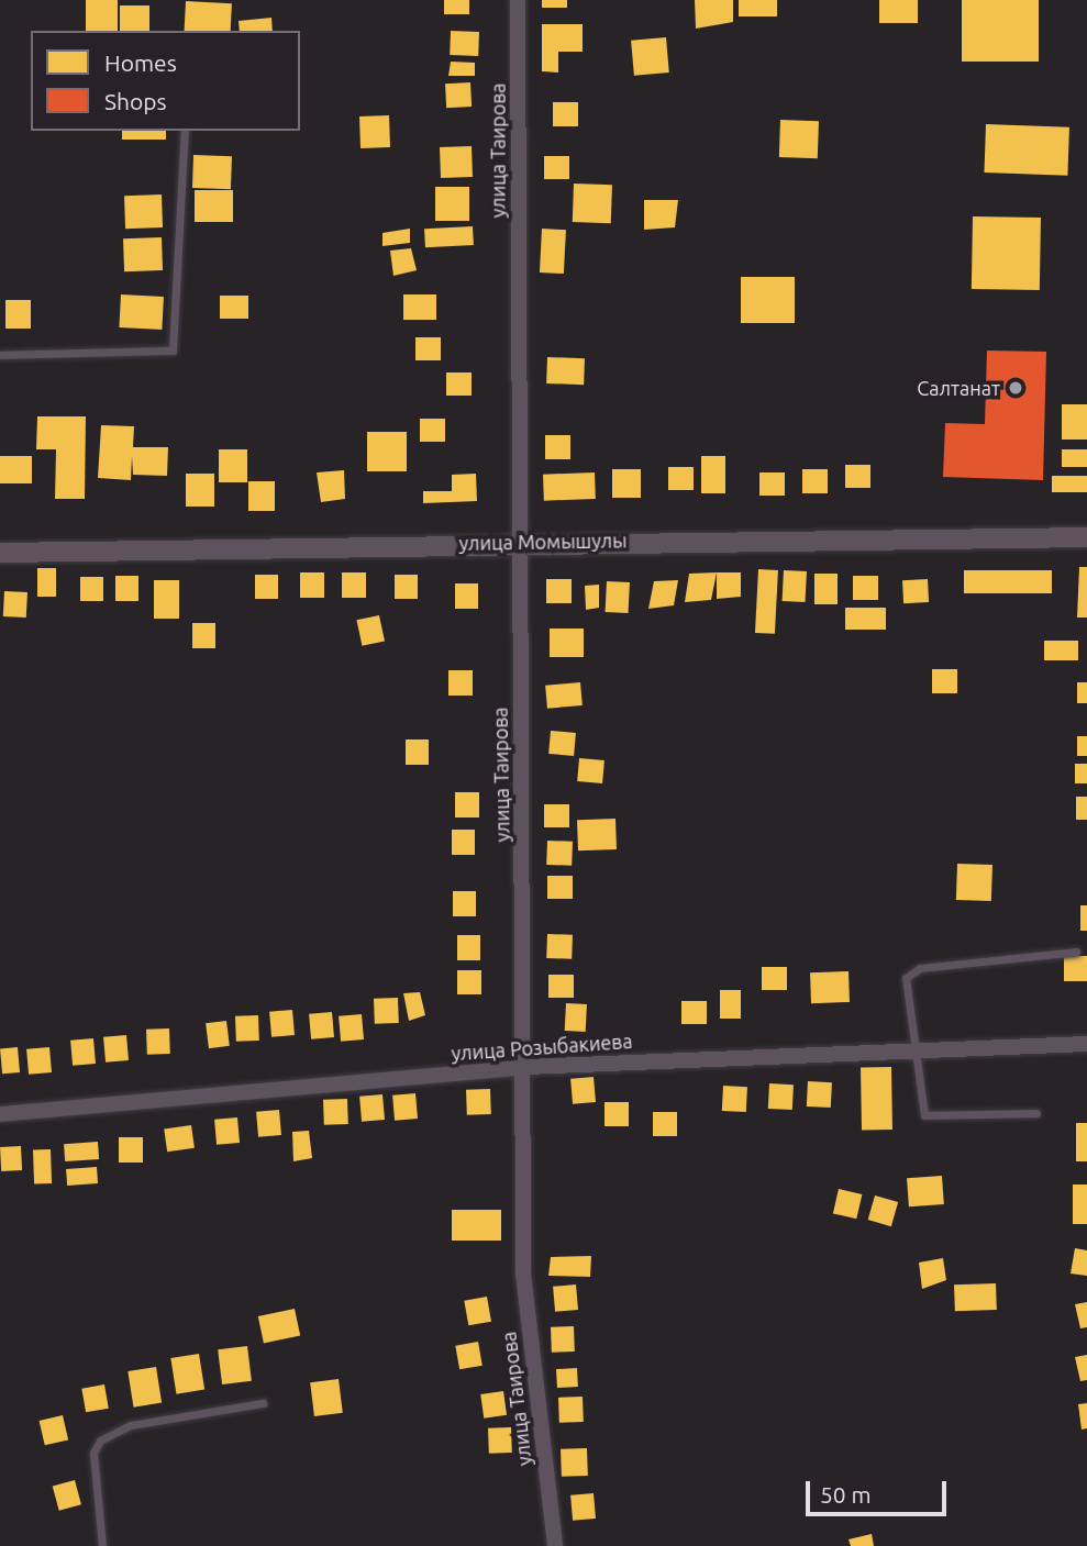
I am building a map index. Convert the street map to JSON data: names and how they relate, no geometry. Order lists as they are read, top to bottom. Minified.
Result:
{"streets":{"street":["улица Таирова","улица Момышулы","улица Розыбакиева"]},"crossings":[["улица Таирова","улица Момышулы"],["улица Таирова","улица Розыбакиева"]],"places":["Салтанат"],"legend":["Homes","Shops"],"scale_bar":"50 m"}
